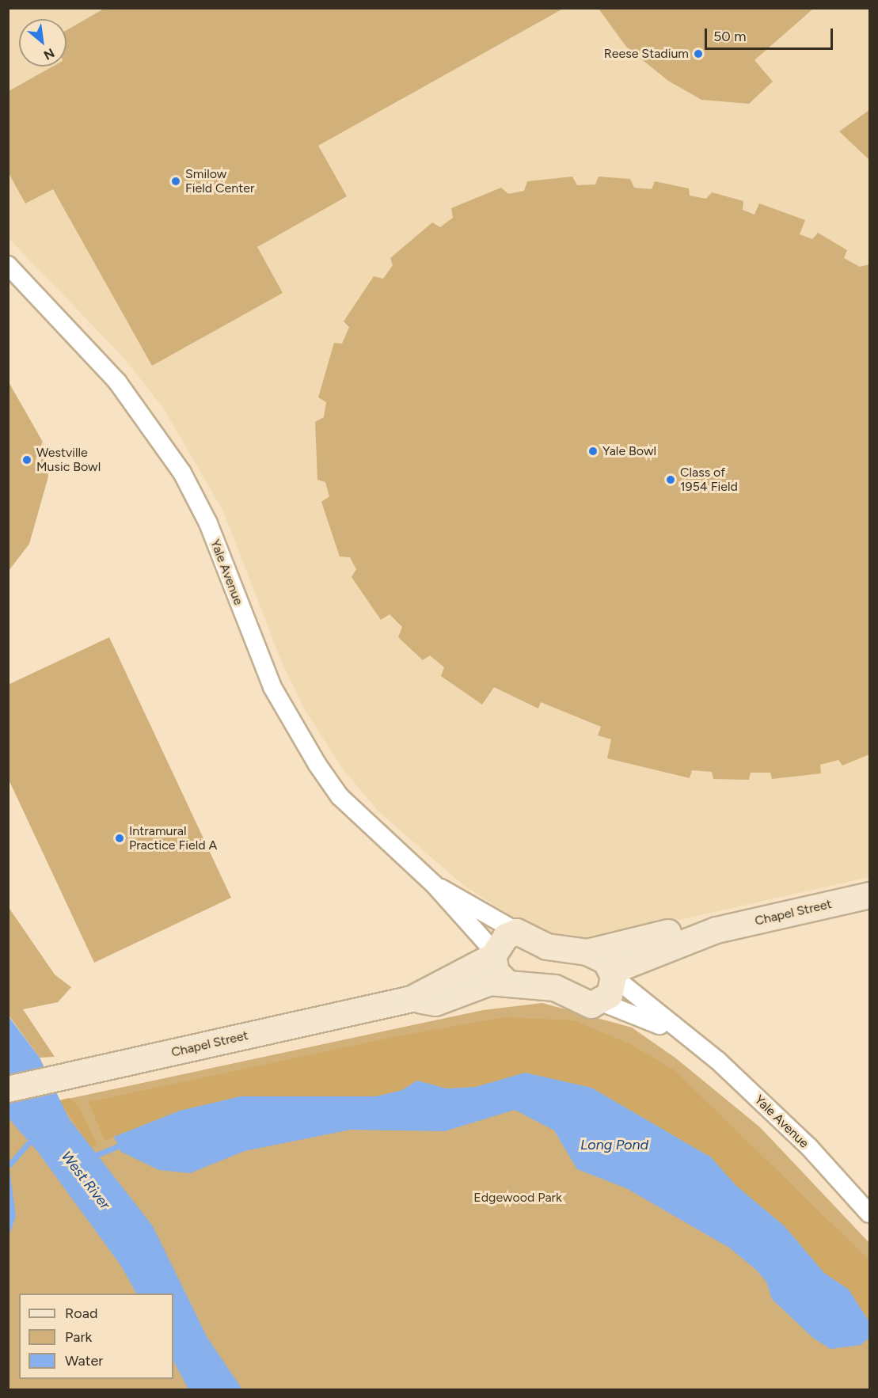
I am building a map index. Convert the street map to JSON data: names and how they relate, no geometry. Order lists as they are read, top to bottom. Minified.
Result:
{"streets":{"street":["Yale Avenue","Chapel Street"]},"crossings":[["Yale Avenue","Chapel Street"]],"water":["Long Pond","West River"],"parks":["Edgewood Park"],"places":["Reese Stadium","Smilow Field Center","Yale Bowl","Westville Music Bowl","Class of 1954 Field","Intramural Practice Field A"],"legend":["Road","Park","Water"],"scale_bar":"50 m","north":"bottom right"}
